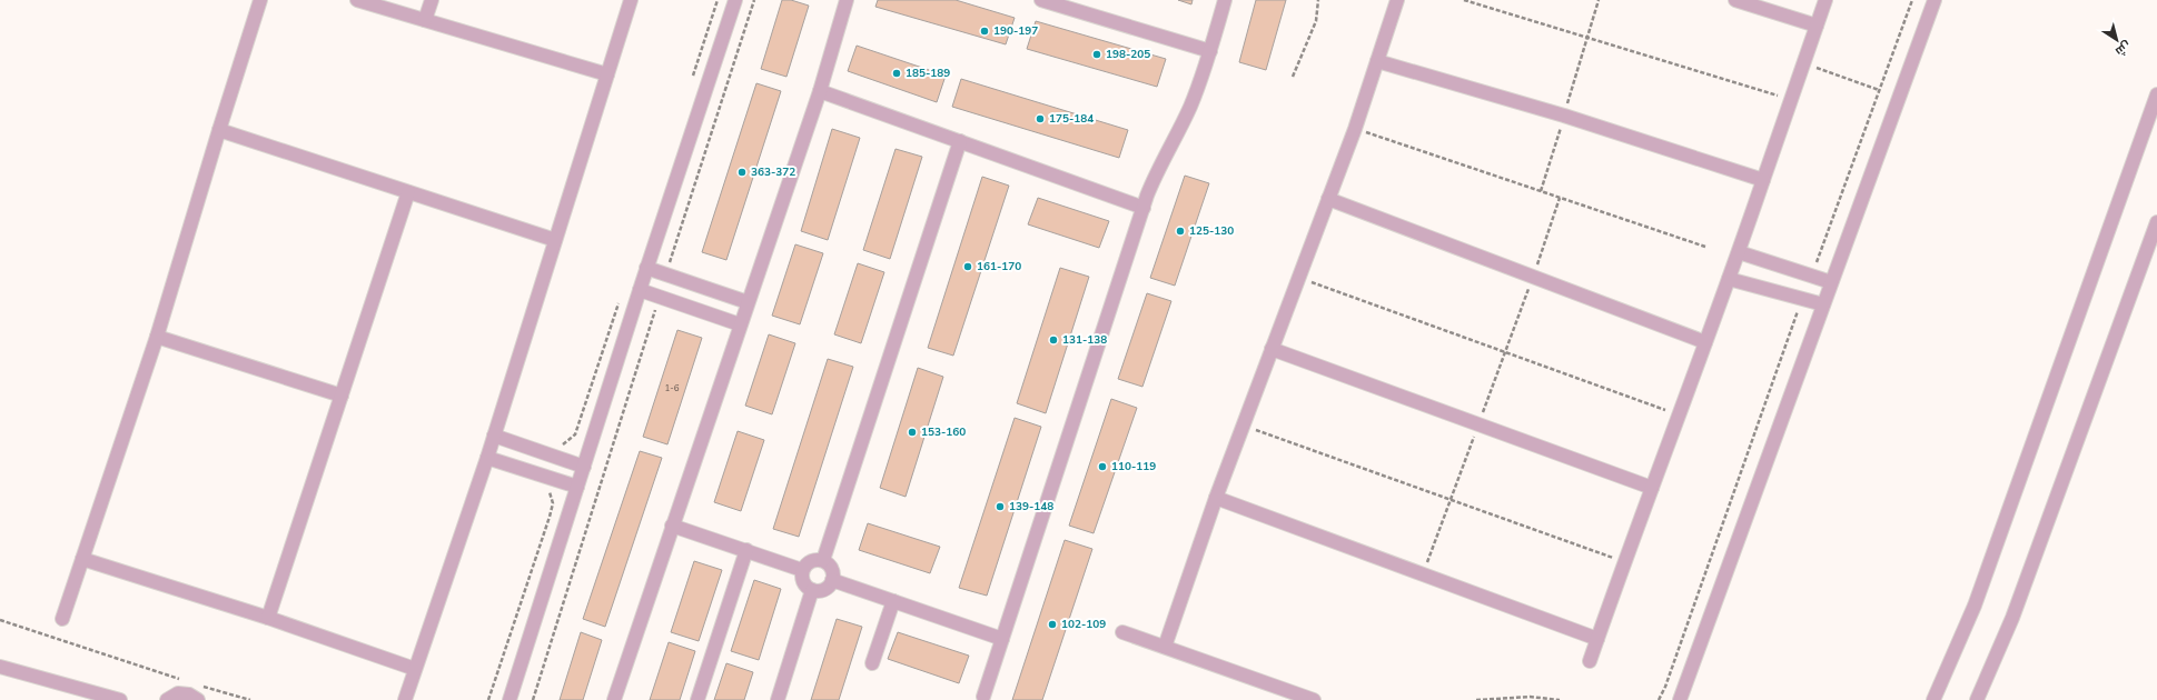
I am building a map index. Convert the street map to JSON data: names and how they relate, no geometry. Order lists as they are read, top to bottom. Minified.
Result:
{"places":["190-197","198-205","185-189","175-184","363-372","125-130","161-170","131-138","153-160","110-119","139-148","102-109"],"house_numbers":["1-6"],"north":"bottom right"}
